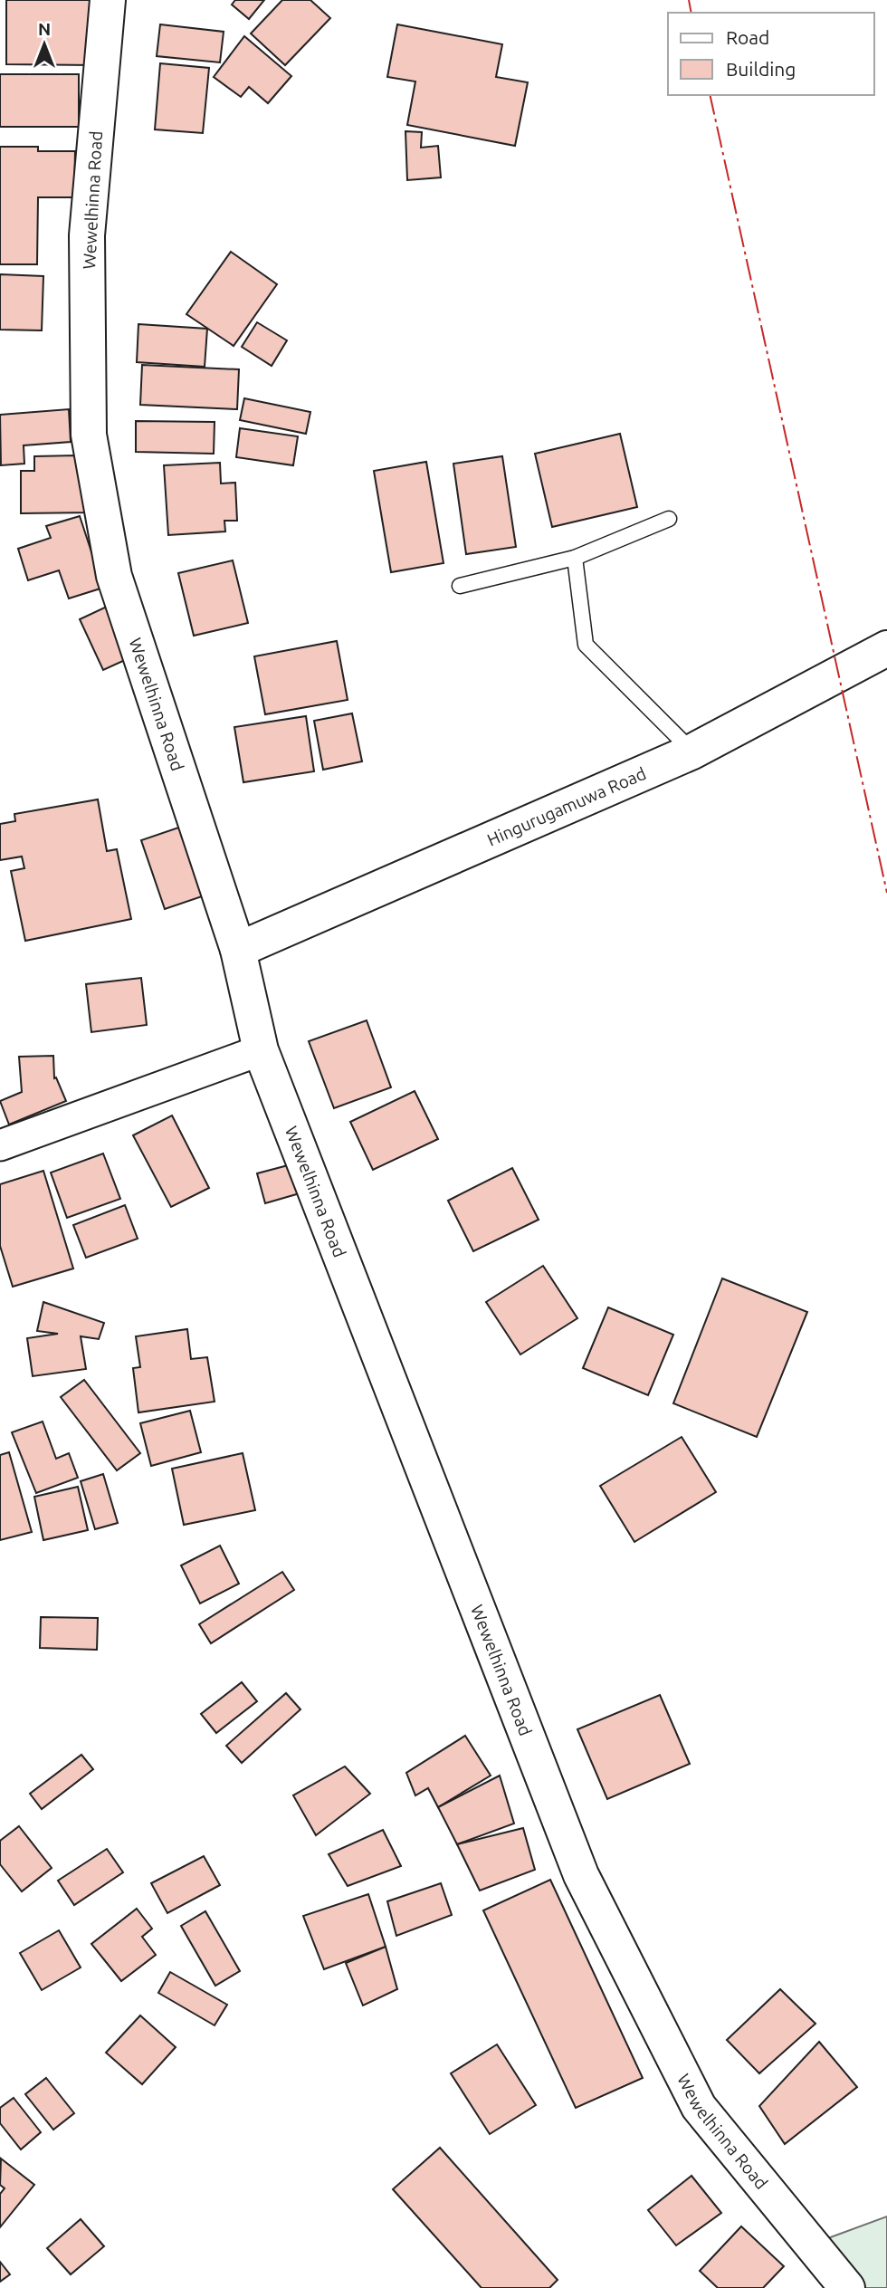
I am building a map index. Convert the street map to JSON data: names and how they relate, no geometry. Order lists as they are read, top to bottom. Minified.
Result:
{"streets":{"street":["Wewelhinna Road","Hingurugamuwa Road"]},"crossings":[["Wewelhinna Road","Hingurugamuwa Road"]],"legend":["Road","Building"],"north":"top"}
